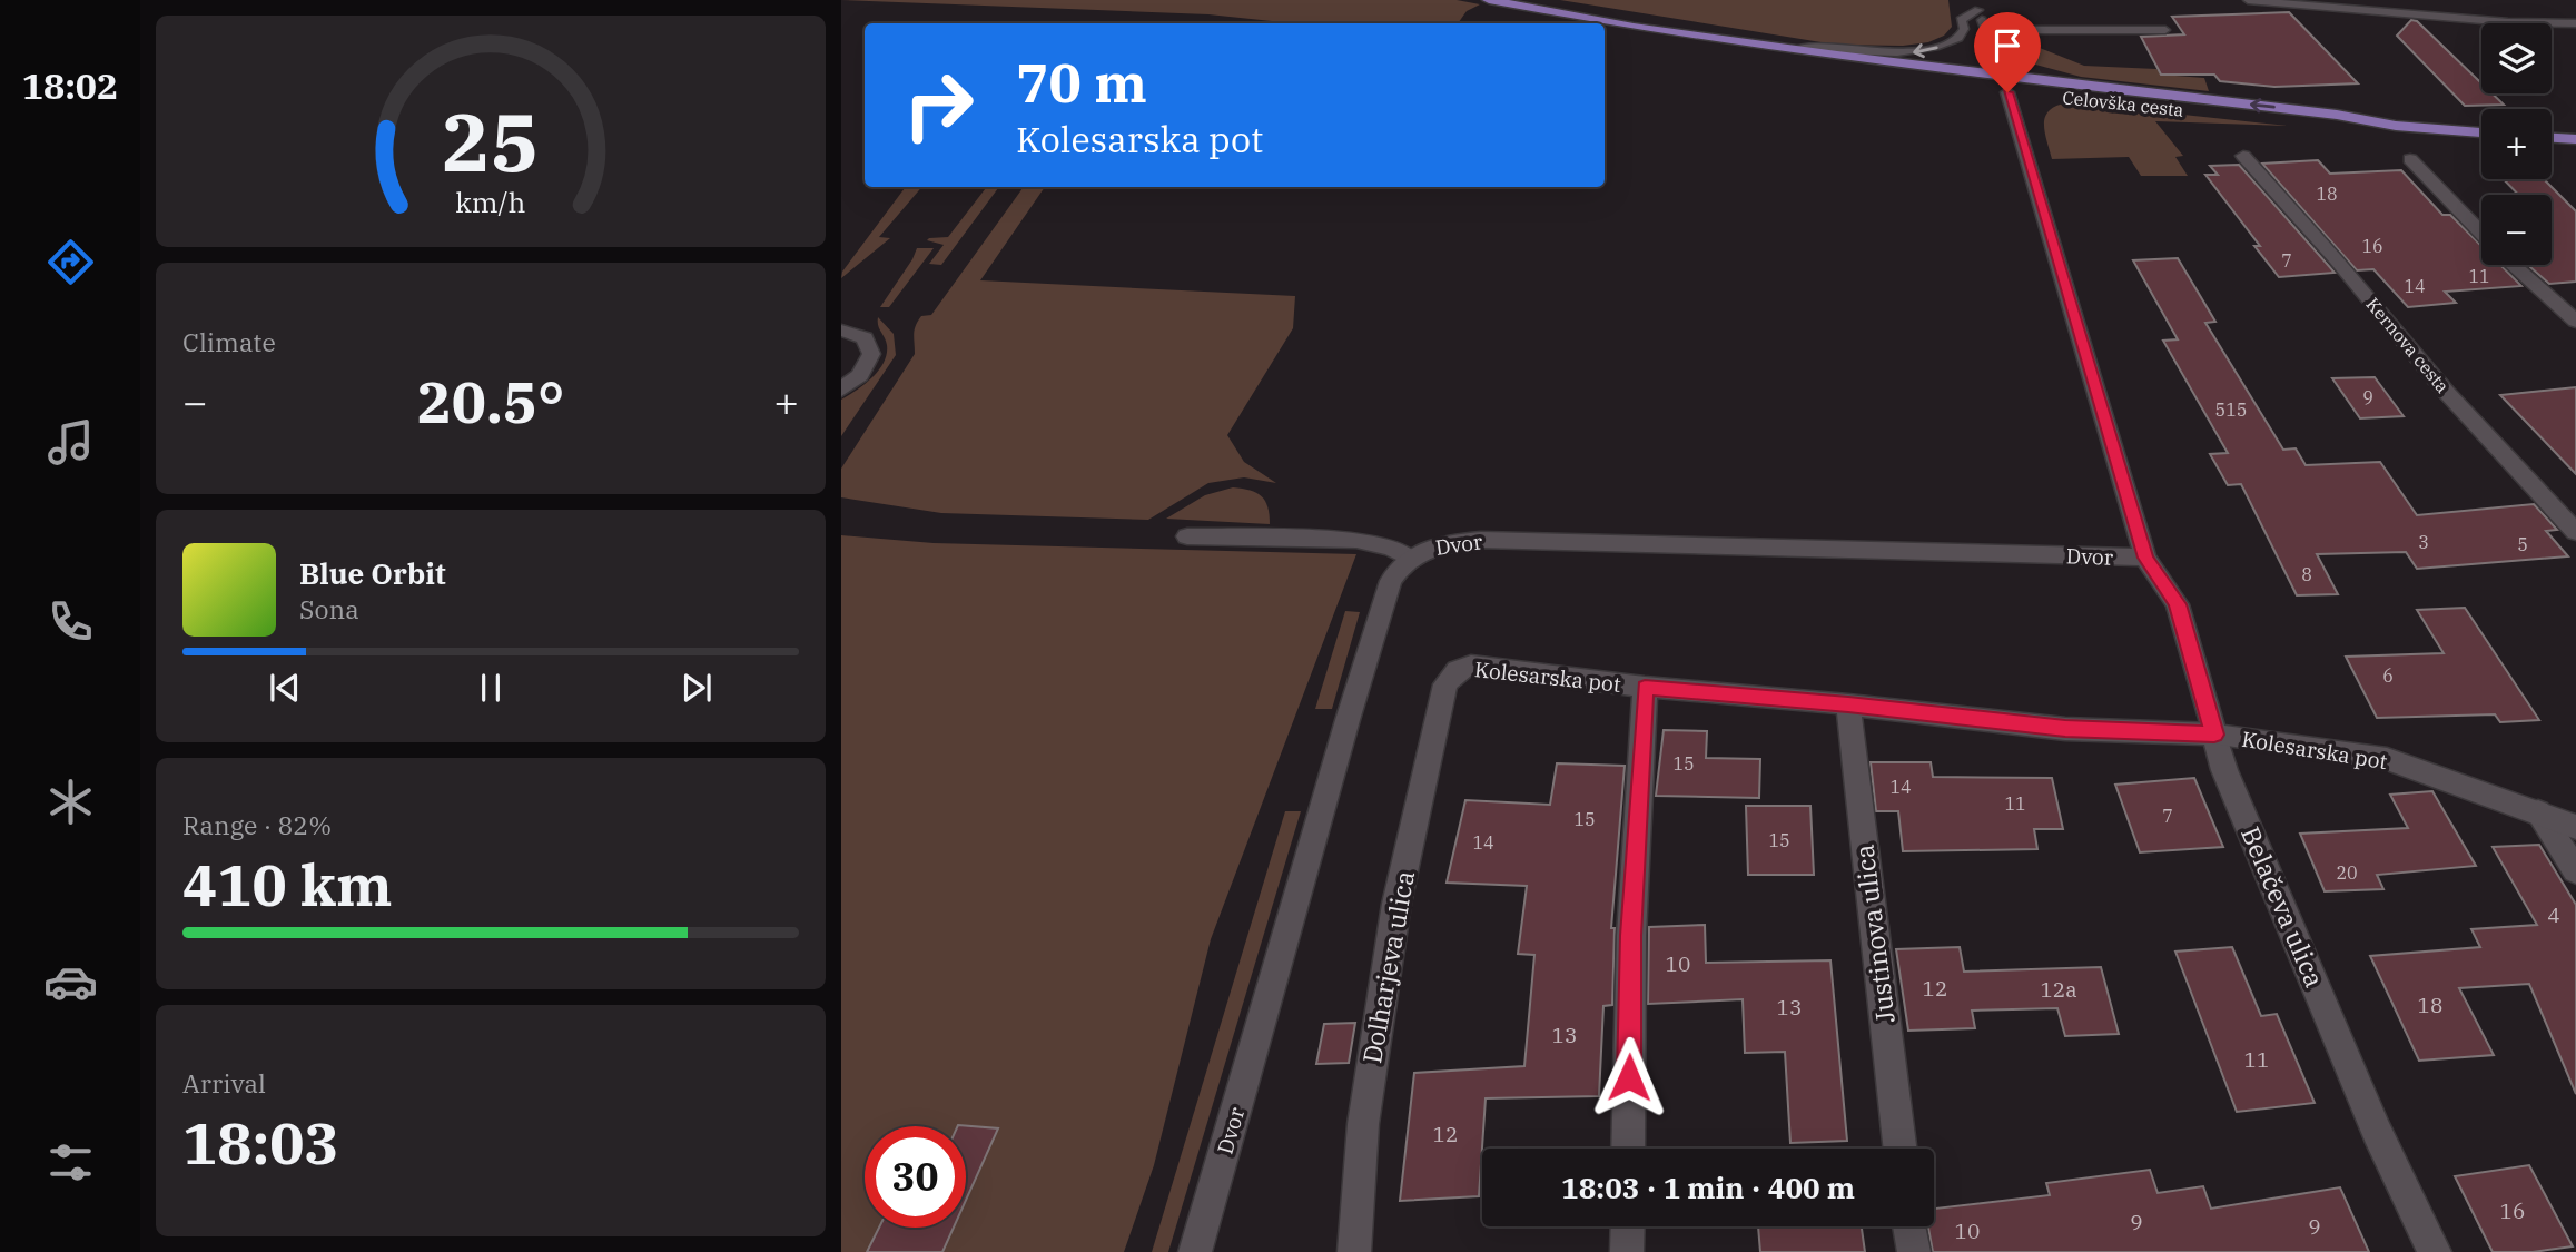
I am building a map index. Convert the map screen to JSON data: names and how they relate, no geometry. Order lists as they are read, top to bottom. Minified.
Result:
{"streets":{"main road":["Celovška cesta"],"street":["Kernova cesta","Dvor","Kolesarska pot","Belačeva ulica","Justinova ulica","Dolharjeva ulica"]},"crossings":[["Dvor","Belačeva ulica"],["Kolesarska pot","Belačeva ulica"],["Kolesarska pot","Justinova ulica"],["Kolesarska pot","Dolharjeva ulica"]],"house_numbers":["18","16","7","11","14","9","515","3","5","8","6","15","14","11","7","15","15","14","20","4","10","12","12a","18","13","13","11","12","16","9","9","10"],"page":{"tabs":"18:02","map_buttons":["+","−"],"turn":["70 m","Kolesarska pot"],"tile":["Climate",["Range · 82%","410 km"],["Arrival","18:03"]],"heat":["−","20.5°","+"],"song":["Blue Orbit","Sona"],"limit":"30","trip":"18:03 · 1 min · 400 m","gauge":["25","km/h"]}}
